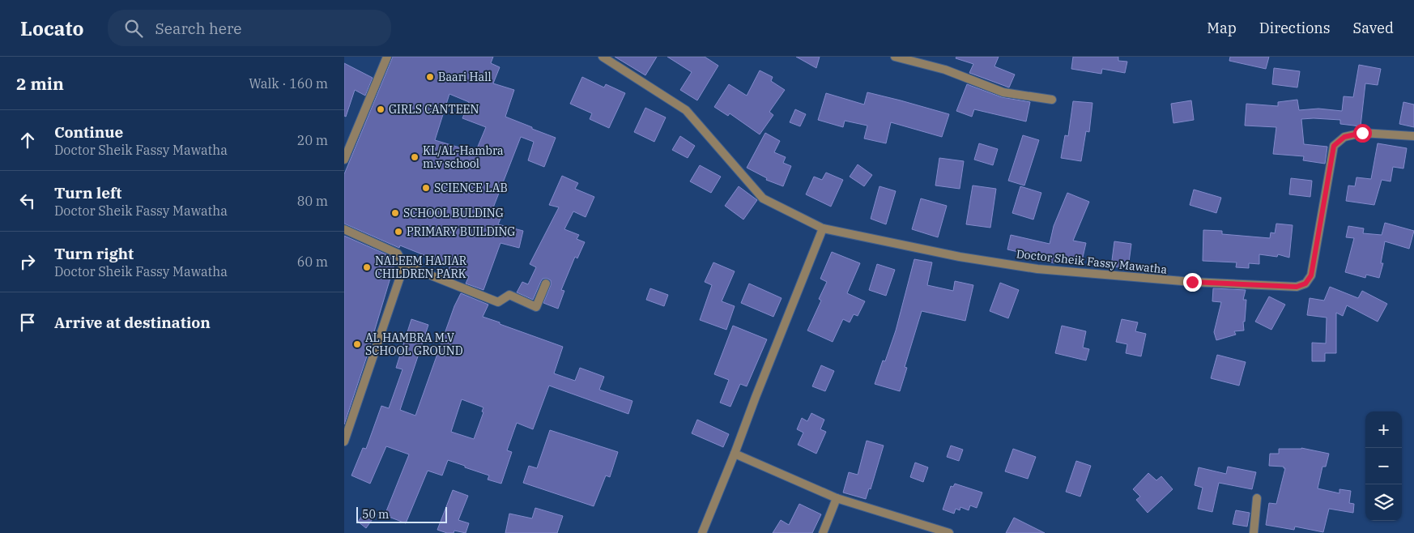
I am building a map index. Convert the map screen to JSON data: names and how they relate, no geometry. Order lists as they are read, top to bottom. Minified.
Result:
{"streets":{"street":["Doctor Sheik Fassy Mawatha"]},"places":["Baari Hall","GIRLS CANTEEN","KL/AL-Hambra m.v school","SCIENCE LAB","SCHOOL BULDING","PRIMARY BUILDING","NALEEM HAJIAR CHILDREN PARK","AL HAMBRA M.V SCHOOL GROUND"],"scale_bar":"50 m","page":{"header":"Locato","search":"Search here","nav":["Map","Directions","Saved"],"heading":["2 min","Walk · 160 m"],"list":[["Continue","Doctor Sheik Fassy Mawatha","20 m"],["Turn left","Doctor Sheik Fassy Mawatha","80 m"],["Turn right","Doctor Sheik Fassy Mawatha","60 m"],"Arrive at destination"],"map_buttons":["+","−"],"scale":"50 m"}}
